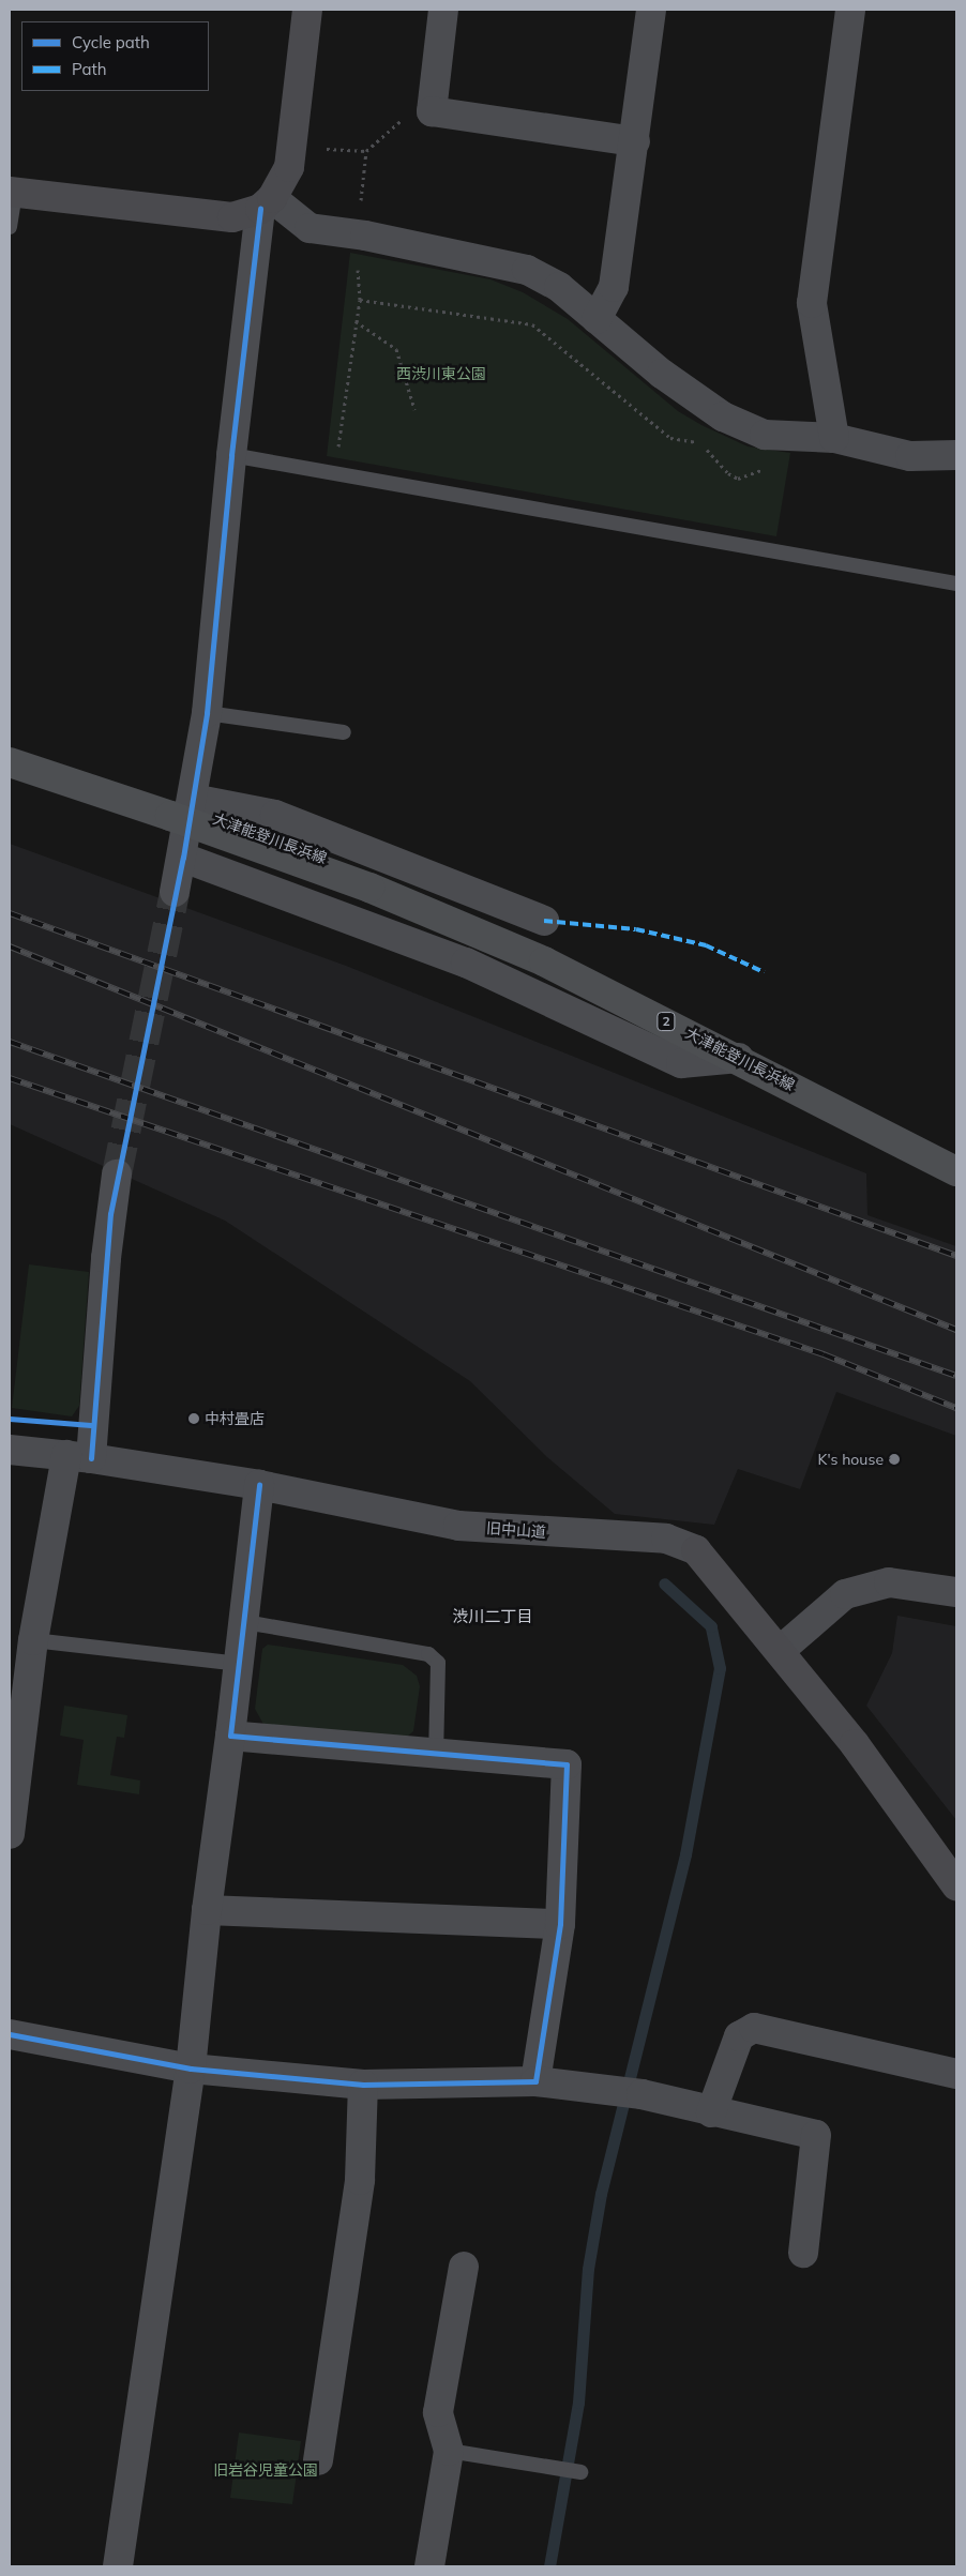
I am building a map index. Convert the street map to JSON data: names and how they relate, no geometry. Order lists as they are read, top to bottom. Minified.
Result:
{"streets":{"main road":["大津能登川長浜線","2"],"street":["旧中山道"]},"districts":["渋川二丁目"],"parks":["西渋川東公園","旧岩谷児童公園"],"places":["中村畳店","K's house"],"legend":["Cycle path","Path"]}
